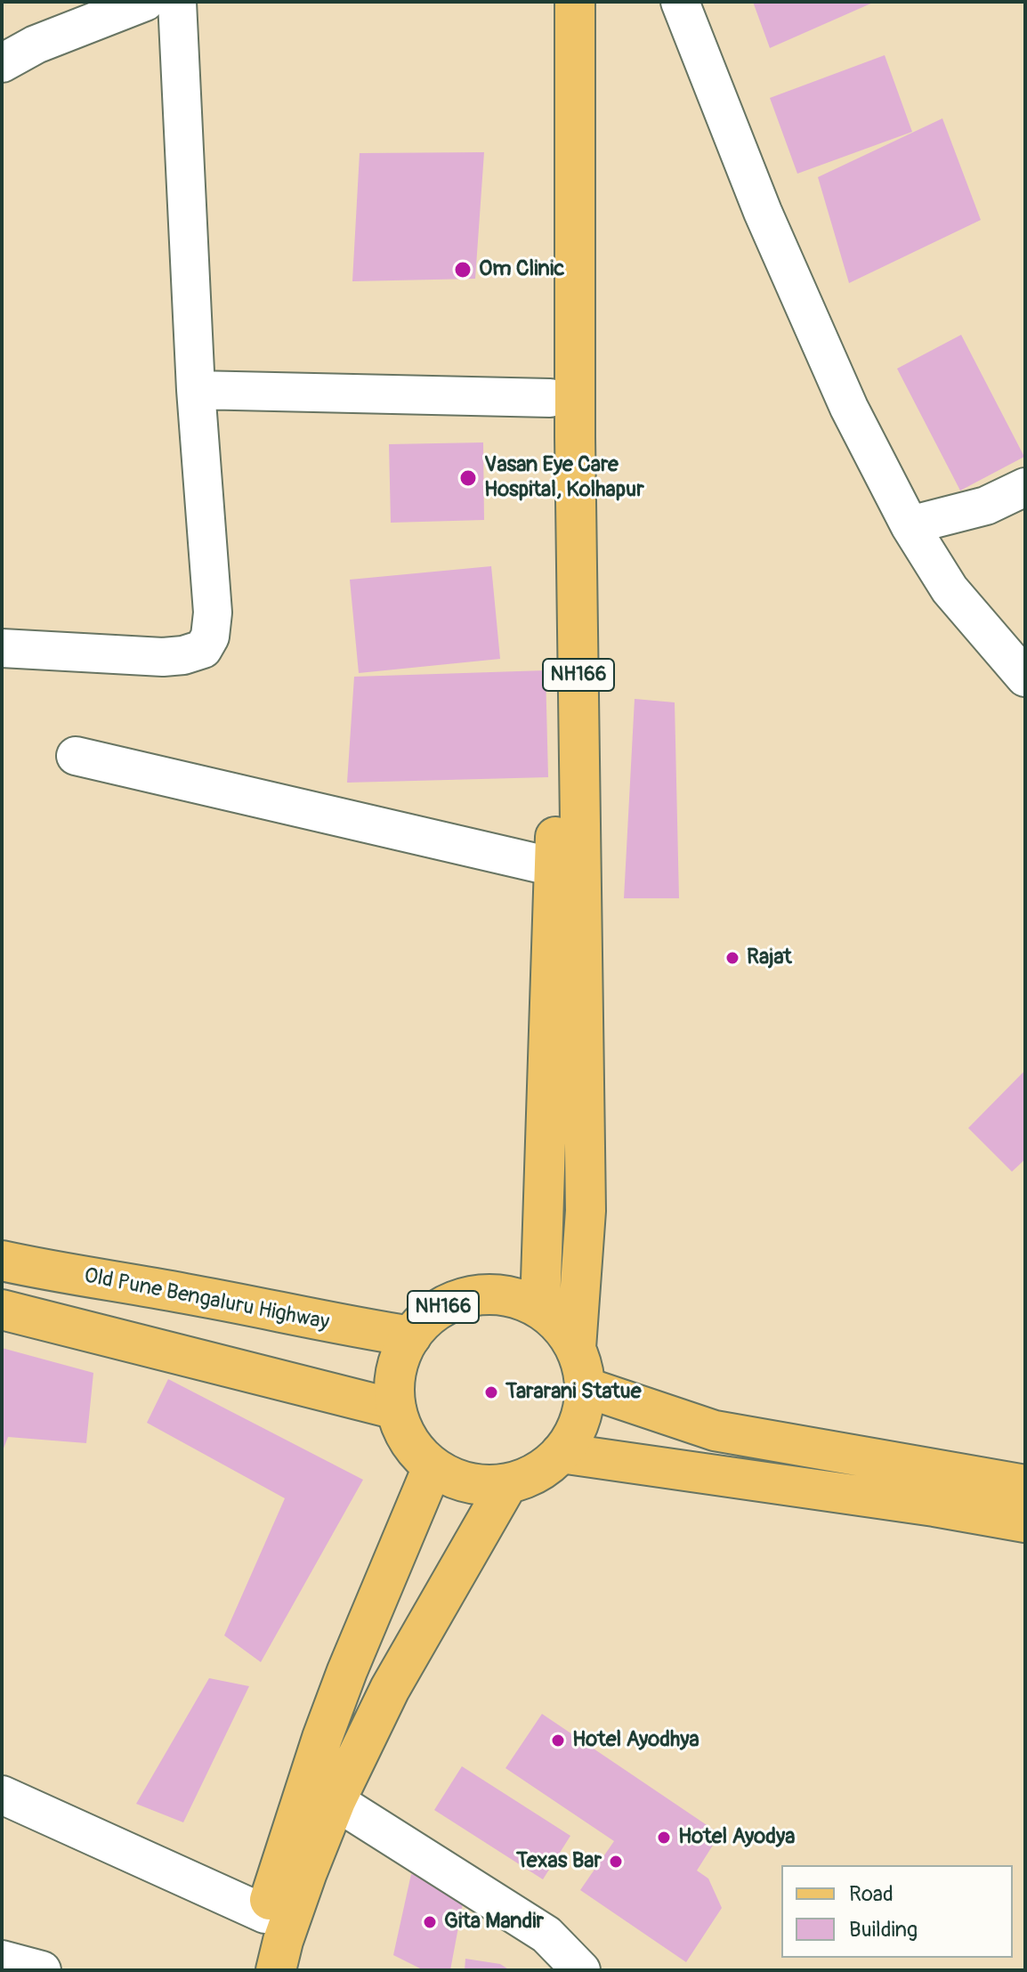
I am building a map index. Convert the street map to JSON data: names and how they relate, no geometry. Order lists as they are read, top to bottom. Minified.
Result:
{"streets":{"main road":["NH166","Old Pune Bengaluru Highway"]},"crossings":[["NH166","Old Pune Bengaluru Highway"]],"places":["Om Clinic","Vasan Eye Care Hospital, Kolhapur","Rajat","Tararani Statue","Hotel Ayodhya","Hotel Ayodya","Texas Bar","Gita Mandir"],"legend":["Road","Building"]}
